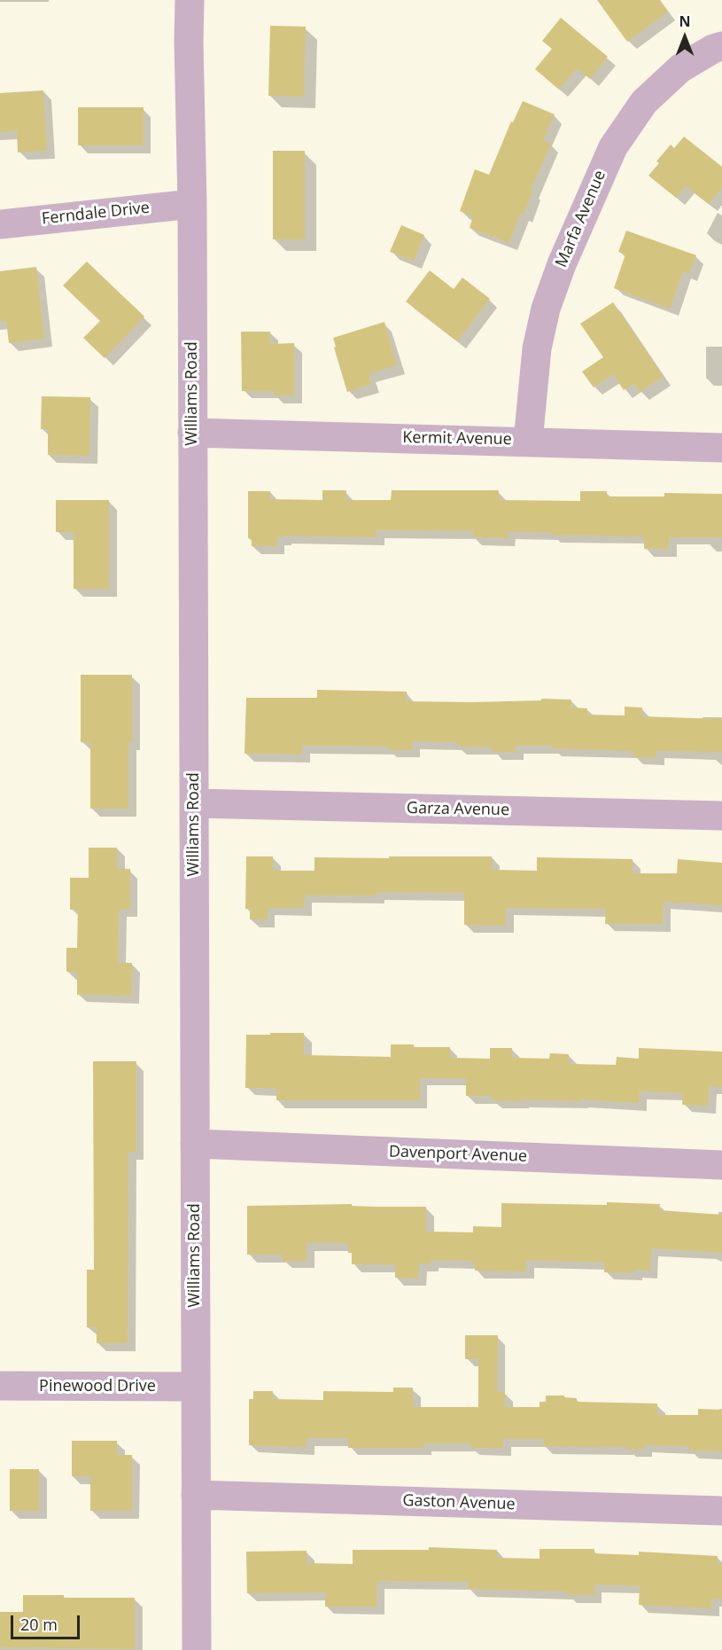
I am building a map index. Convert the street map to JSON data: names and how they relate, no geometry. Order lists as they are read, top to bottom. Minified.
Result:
{"streets":{"street":["Ferndale Drive","Marfa Avenue","Williams Road","Kermit Avenue","Garza Avenue","Davenport Avenue","Pinewood Drive","Gaston Avenue"]},"crossings":[["Ferndale Drive","Williams Road"],["Marfa Avenue","Kermit Avenue"],["Williams Road","Kermit Avenue"],["Williams Road","Garza Avenue"],["Williams Road","Davenport Avenue"],["Williams Road","Pinewood Drive"],["Williams Road","Gaston Avenue"]],"scale_bar":"20 m","north":"top"}
